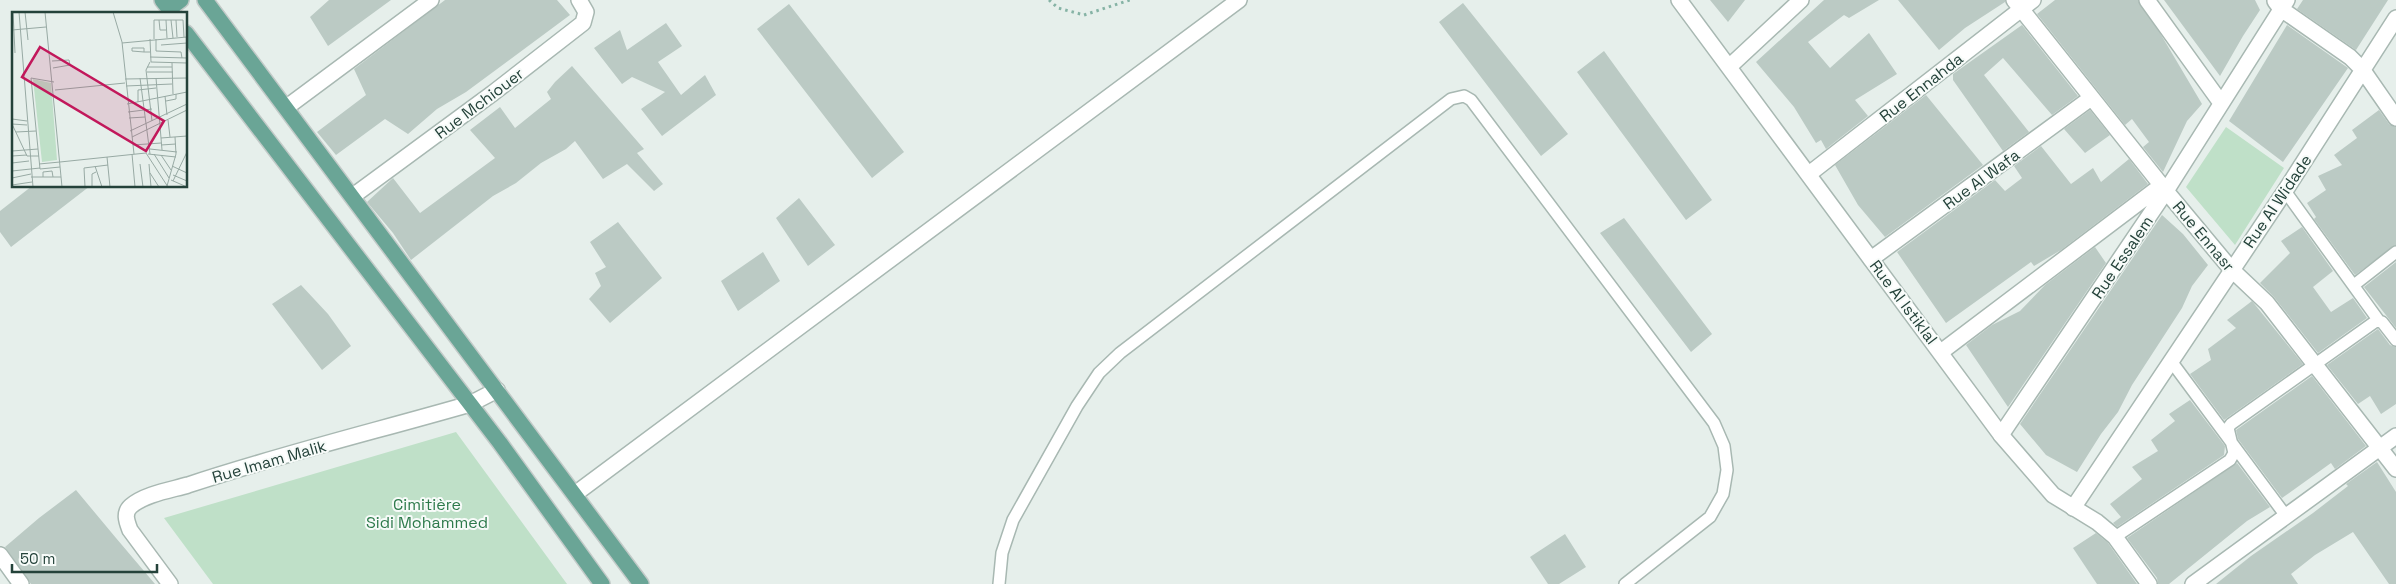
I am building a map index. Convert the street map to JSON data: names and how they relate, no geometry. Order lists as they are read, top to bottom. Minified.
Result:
{"streets":{"street":["Rue Ennahda","Rue Mchiouer","Rue Al Wafa","Rue Al Widade","Rue Ennasr","Rue Essalem","Rue Al Istiklal","Rue Imam Malik"]},"crossings":[["Rue Ennahda","Rue Ennasr"],["Rue Ennahda","Rue Al Istiklal"],["Rue Al Wafa","Rue Ennasr"],["Rue Al Wafa","Rue Al Istiklal"],["Rue Al Widade","Rue Ennasr"],["Rue Al Widade","Rue Al Istiklal"],["Rue Ennasr","Rue Essalem"],["Rue Essalem","Rue Al Istiklal"]],"parks":["Cimitière Sidi Mohammed"],"scale_bar":"50 m"}
